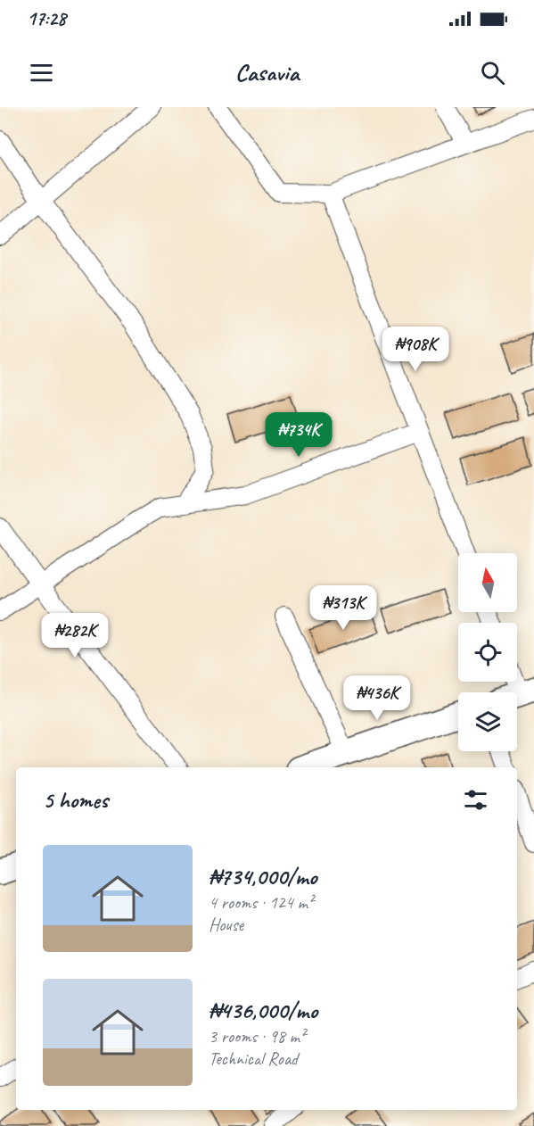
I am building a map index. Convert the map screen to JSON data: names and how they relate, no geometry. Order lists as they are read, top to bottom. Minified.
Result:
{"north":"top","page":{"status":"17:28","header":"Casavia","price":["₦908K","₦734K","₦313K","₦282K","₦436K"],"heading":"5 homes","list":[{"name":"₦734,000/mo","note":"4 rooms · 124 m² · House"},{"name":"₦436,000/mo","note":"3 rooms · 98 m² · Technical Road"}]}}
